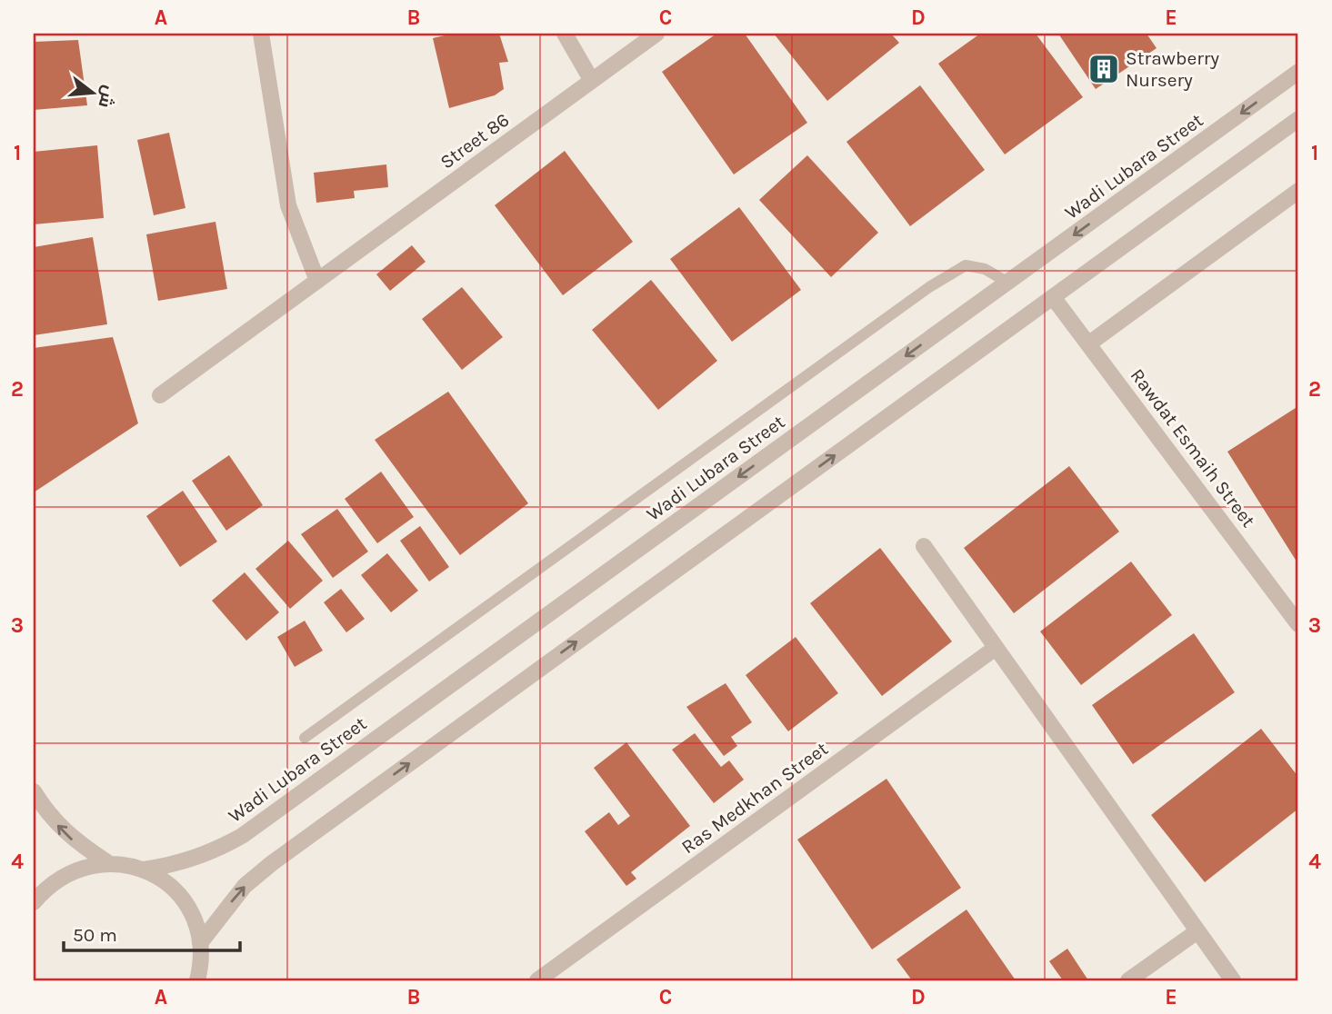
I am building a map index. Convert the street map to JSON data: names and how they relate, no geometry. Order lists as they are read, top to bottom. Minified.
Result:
{"streets":{"street":["Street 86","Wadi Lubara Street","Rawdat Esmaih Street","Ras Medkhan Street"]},"places":{"building":["Strawberry Nursery"]},"scale_bar":"50 m","north":"right","grid":{"columns":["A","B","C","D","E"],"rows":["1","2","3","4"]}}
